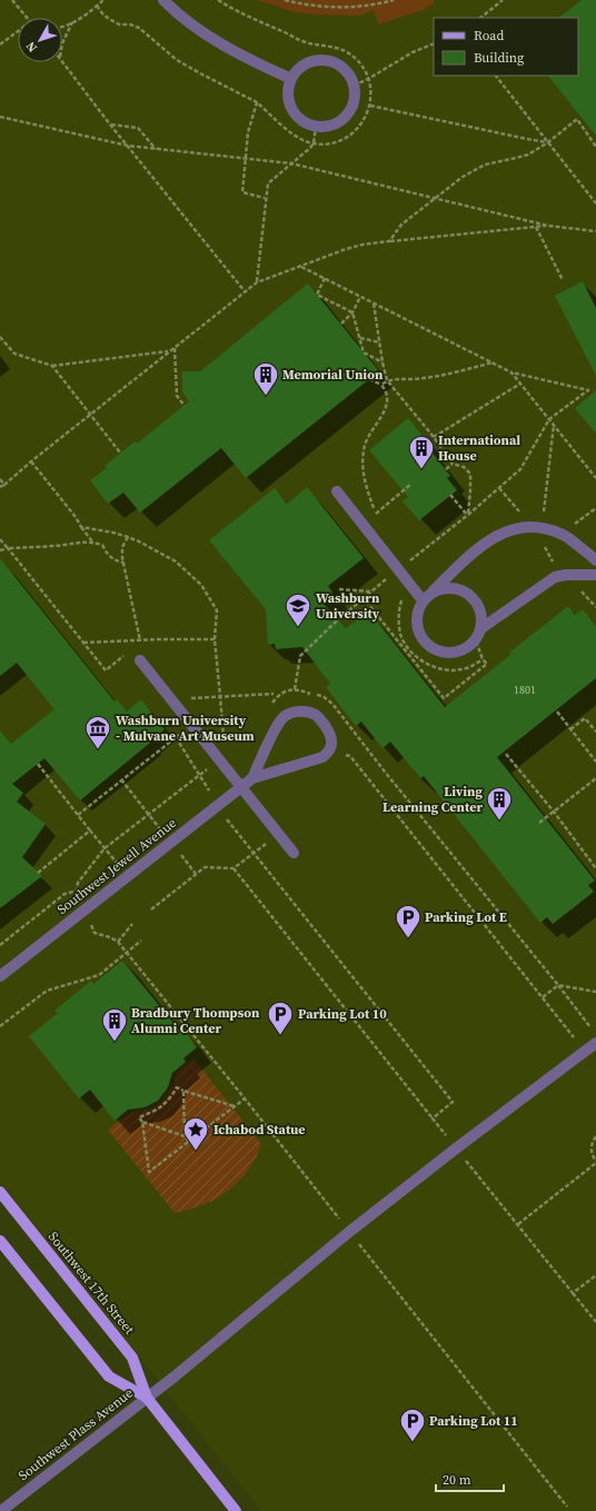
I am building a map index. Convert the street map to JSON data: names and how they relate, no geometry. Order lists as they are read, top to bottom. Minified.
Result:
{"streets":{"main road":["Southwest 17th Street"],"street":["Southwest Jewell Avenue","Southwest Plass Avenue"]},"crossings":[["Southwest 17th Street","Southwest Plass Avenue"]],"places":{"building":["Memorial Union","International House","Living Learning Center","Bradbury Thompson Alumni Center"],"school or university":["Washburn University"],"museum":["Washburn University - Mulvane Art Museum"],"parking":["Parking Lot E","Parking Lot 10","Parking Lot 11"],"place":["Ichabod Statue"]},"house_numbers":["1801"],"legend":["Road","Building"],"scale_bar":"20 m","north":"bottom left"}
